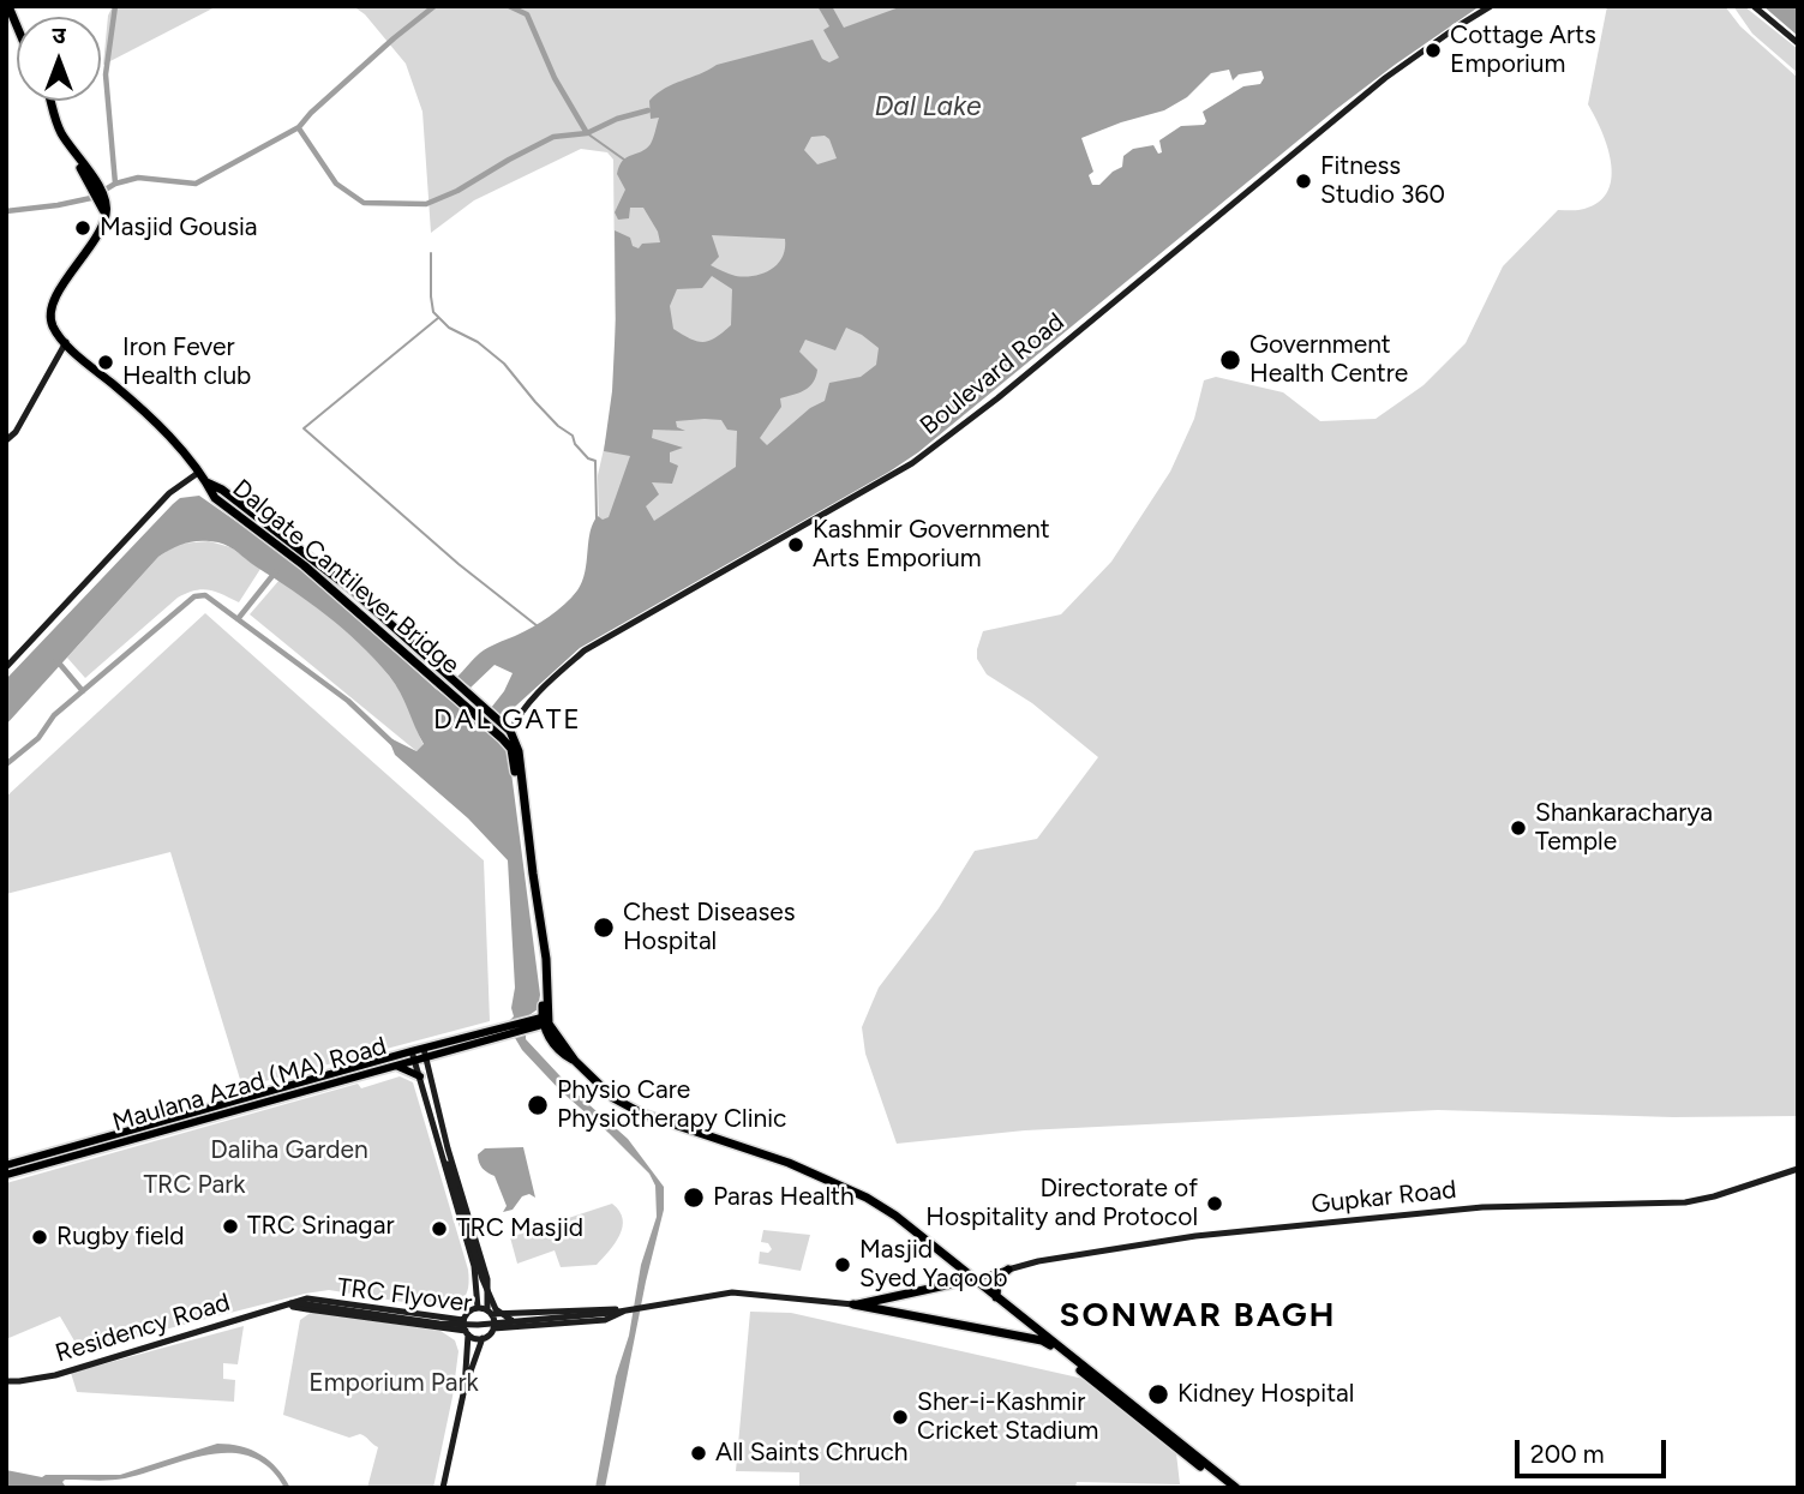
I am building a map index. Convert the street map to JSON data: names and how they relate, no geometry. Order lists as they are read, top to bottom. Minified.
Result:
{"streets":{"highway":["Dalgate Cantilever Bridge"],"main road":["Boulevard Road","Maulana Azad (MA) Road","Gupkar Road","TRC Flyover","Residency Road"]},"crossings":[["Boulevard Road","Dalgate Cantilever Bridge"],["TRC Flyover","Residency Road"]],"districts":["DAL GATE","SONWAR BAGH"],"water":["Dal Lake"],"parks":["Daliha Garden","TRC Park","Emporium Park"],"places":["Cottage Arts Emporium","Fitness Studio 360","Masjid Gousia","Government Health Centre","Iron Fever Health club","Kashmir Government Arts Emporium","Shankaracharya Temple","Chest Diseases Hospital","Physio Care Physiotherapy Clinic","Paras Health","Directorate of Hospitality and Protocol","TRC Srinagar","TRC Masjid","Rugby field","Masjid Syed Yaqoob","Kidney Hospital","Sher-i-Kashmir Cricket Stadium","All Saints Chruch"],"scale_bar":"200 m","north":"top"}
